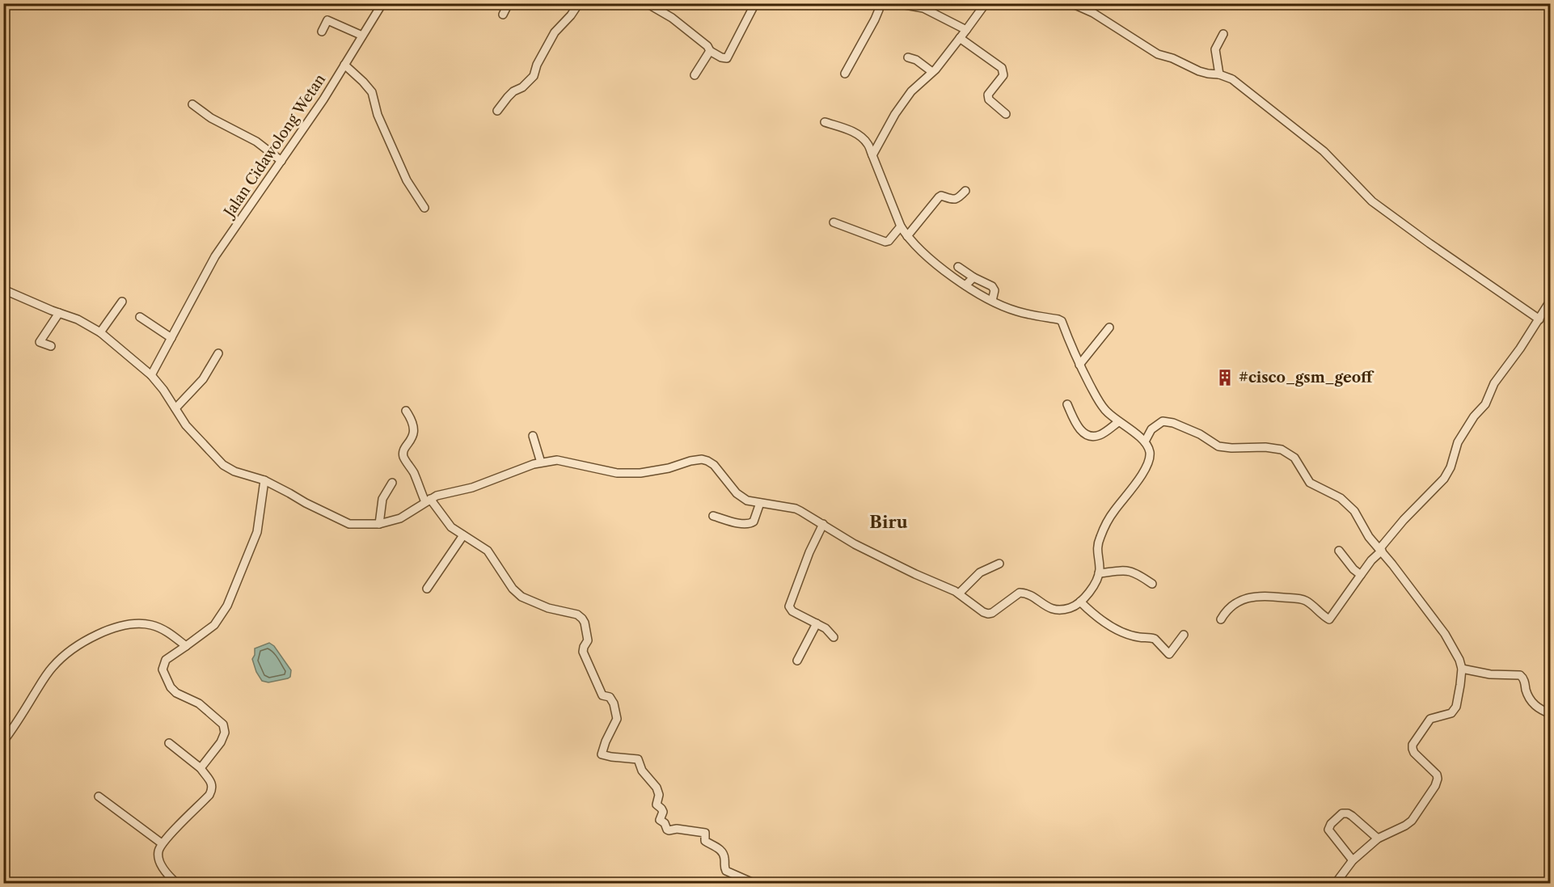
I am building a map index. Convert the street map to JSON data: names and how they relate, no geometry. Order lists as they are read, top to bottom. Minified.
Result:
{"streets":{"street":["Jalan Cidawolong Wetan"]},"districts":["Biru"],"places":{"building":["#cisco_gsm_geoff"]}}
